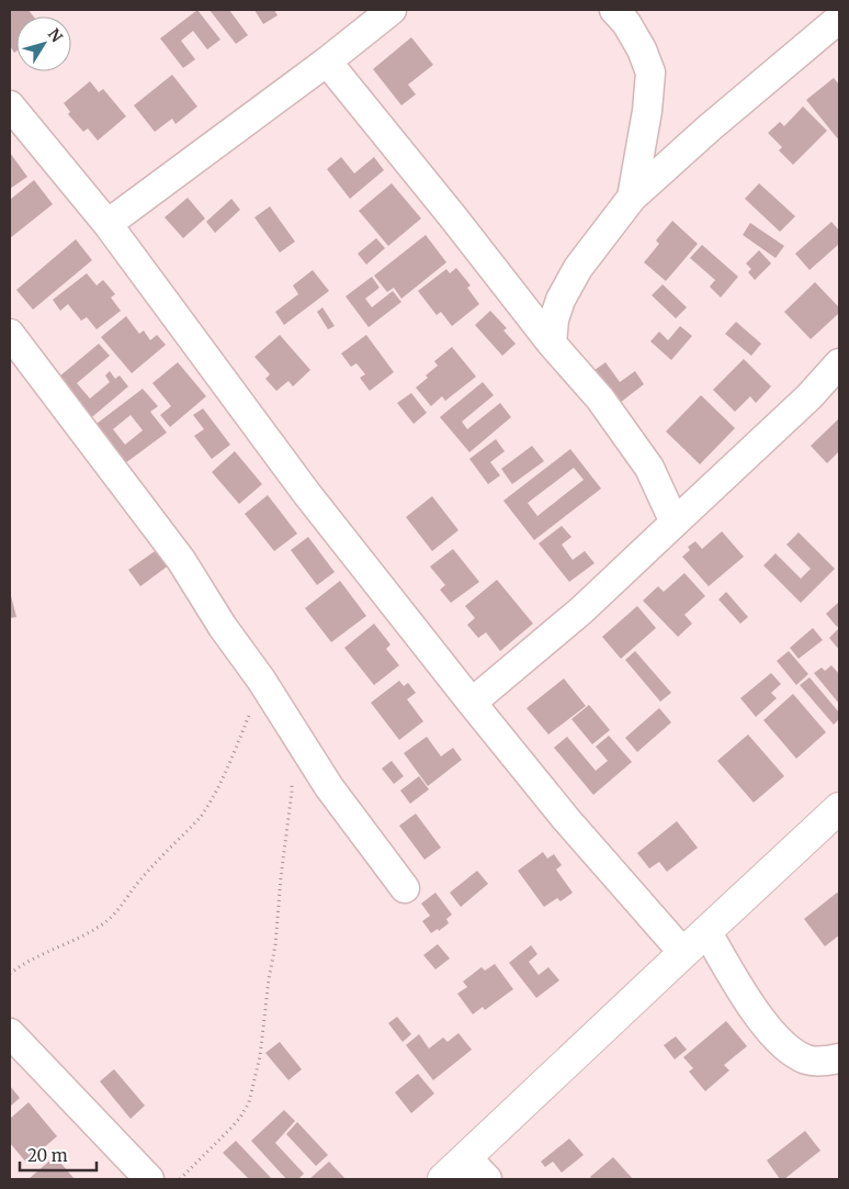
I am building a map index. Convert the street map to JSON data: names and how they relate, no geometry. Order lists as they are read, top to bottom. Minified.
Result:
{"scale_bar":"20 m","north":"top right"}
